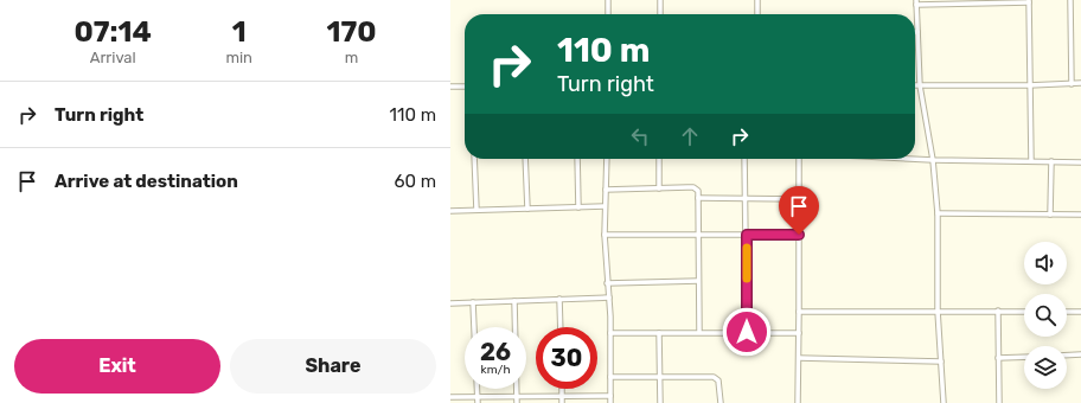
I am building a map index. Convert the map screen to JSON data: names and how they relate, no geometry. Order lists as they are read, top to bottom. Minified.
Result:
{"page":{"eta":["07:14","Arrival","1","min","170","m"],"turn":["110 m","Turn right"],"list":[{"name":"Turn right","value":"110 m"},{"name":"Arrive at destination","value":"60 m"}],"speed":"26 km/h","limit":"30","buttons":["Exit","Share"]}}
